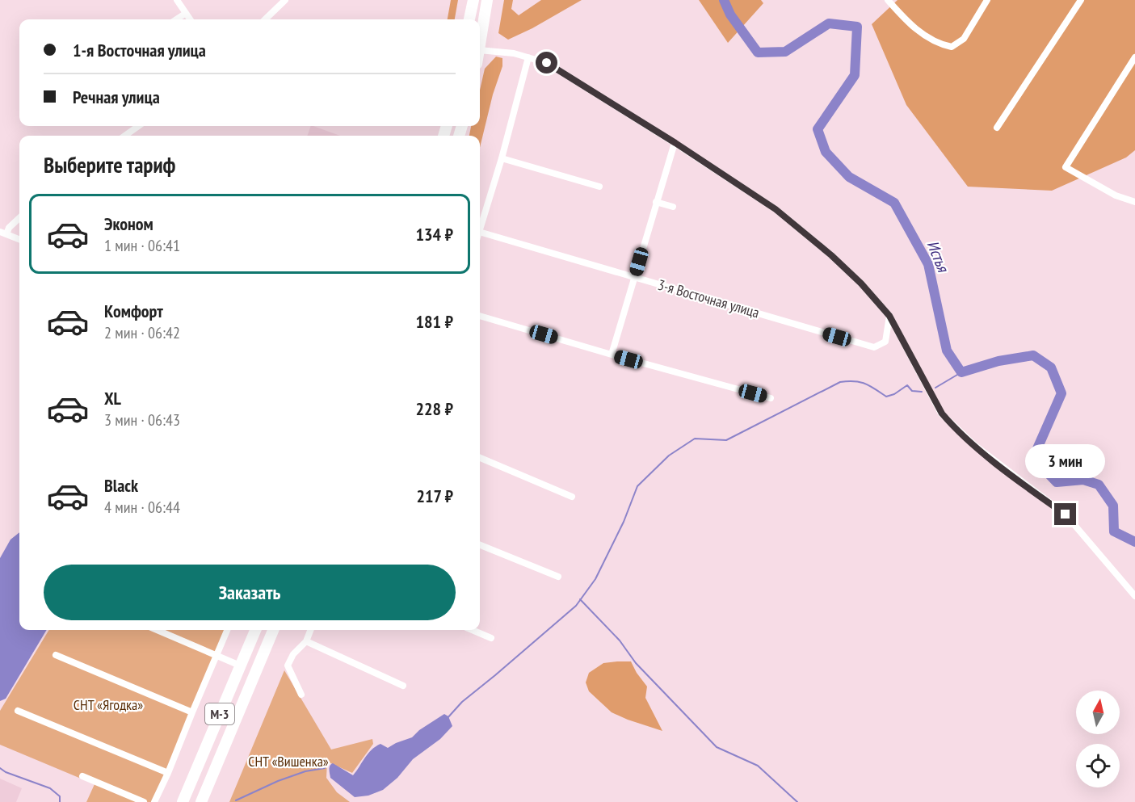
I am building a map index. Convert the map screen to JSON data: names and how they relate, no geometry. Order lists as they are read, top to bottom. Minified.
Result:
{"streets":{"highway":["М-3"],"street":["3-я Восточная улица"]},"water":["Истья"],"parks":["СНТ «Ягодка»","СНТ «Вишенка»"],"north":"top","page":{"banner":["1-я Восточная улица","Речная улица"],"heading":"Выберите тариф","list":[{"name":"Эконом","note":"1 мин · 06:41","value":"134 ₽"},{"name":"Комфорт","note":"2 мин · 06:42","value":"181 ₽"},{"name":"XL","note":"3 мин · 06:43","value":"228 ₽"},{"name":"Black","note":"4 мин · 06:44","value":"217 ₽"}],"bubble":"3 мин","buttons":"Заказать"}}
